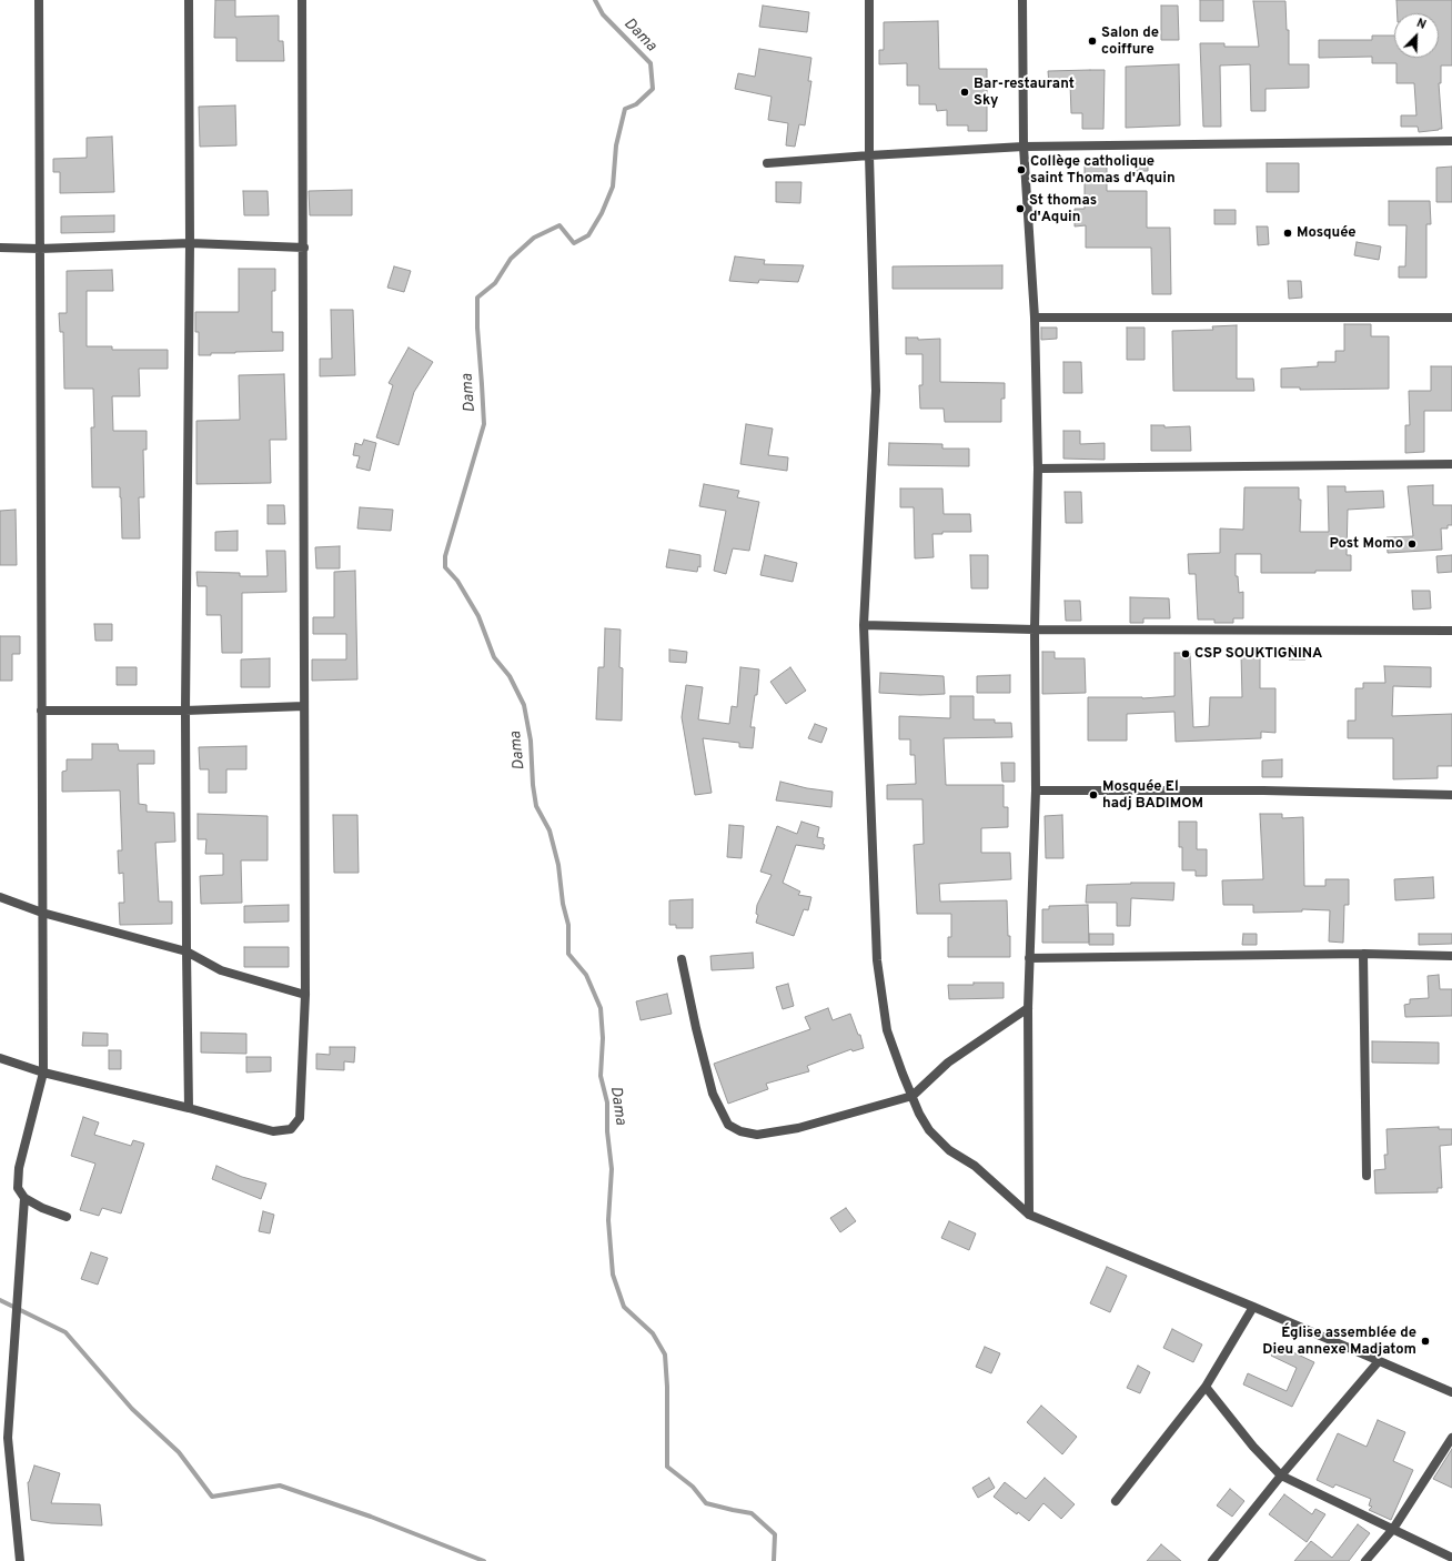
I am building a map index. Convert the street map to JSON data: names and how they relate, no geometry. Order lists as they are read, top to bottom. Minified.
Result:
{"water":["Dama"],"places":["Salon de coiffure","Bar-restaurant Sky","Collège catholique saint Thomas d'Aquin","St thomas d'Aquin","Mosquée","Post Momo","CSP SOUKTIGNINA","Mosquée El hadj BADIMOM","Église assemblée de Dieu annexe Madjatom"],"north":"top right"}
